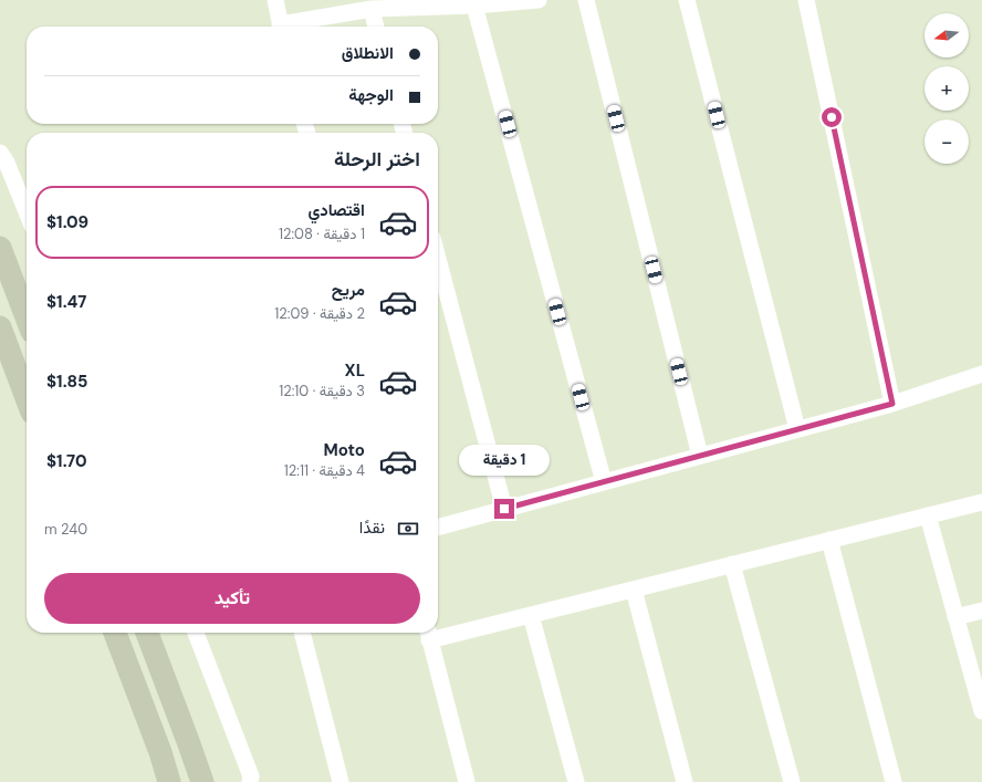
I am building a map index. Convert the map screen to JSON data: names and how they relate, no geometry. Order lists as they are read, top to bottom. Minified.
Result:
{"north":"left","page":{"map_buttons":["+","−"],"banner":["الانطلاق","الوجهة"],"heading":"اختر الرحلة","list":[{"name":"اقتصادي","note":"1 دقيقة · 12:08","value":"$1.09"},{"name":"مريح","note":"2 دقيقة · 12:09","value":"$1.47"},{"name":"XL","note":"3 دقيقة · 12:10","value":"$1.85"},{"name":"Moto","note":"4 دقيقة · 12:11","value":"$1.70"}],"bubble":"1 دقيقة","pay":["نقدًا","240 m"],"buttons":"تأكيد"}}
